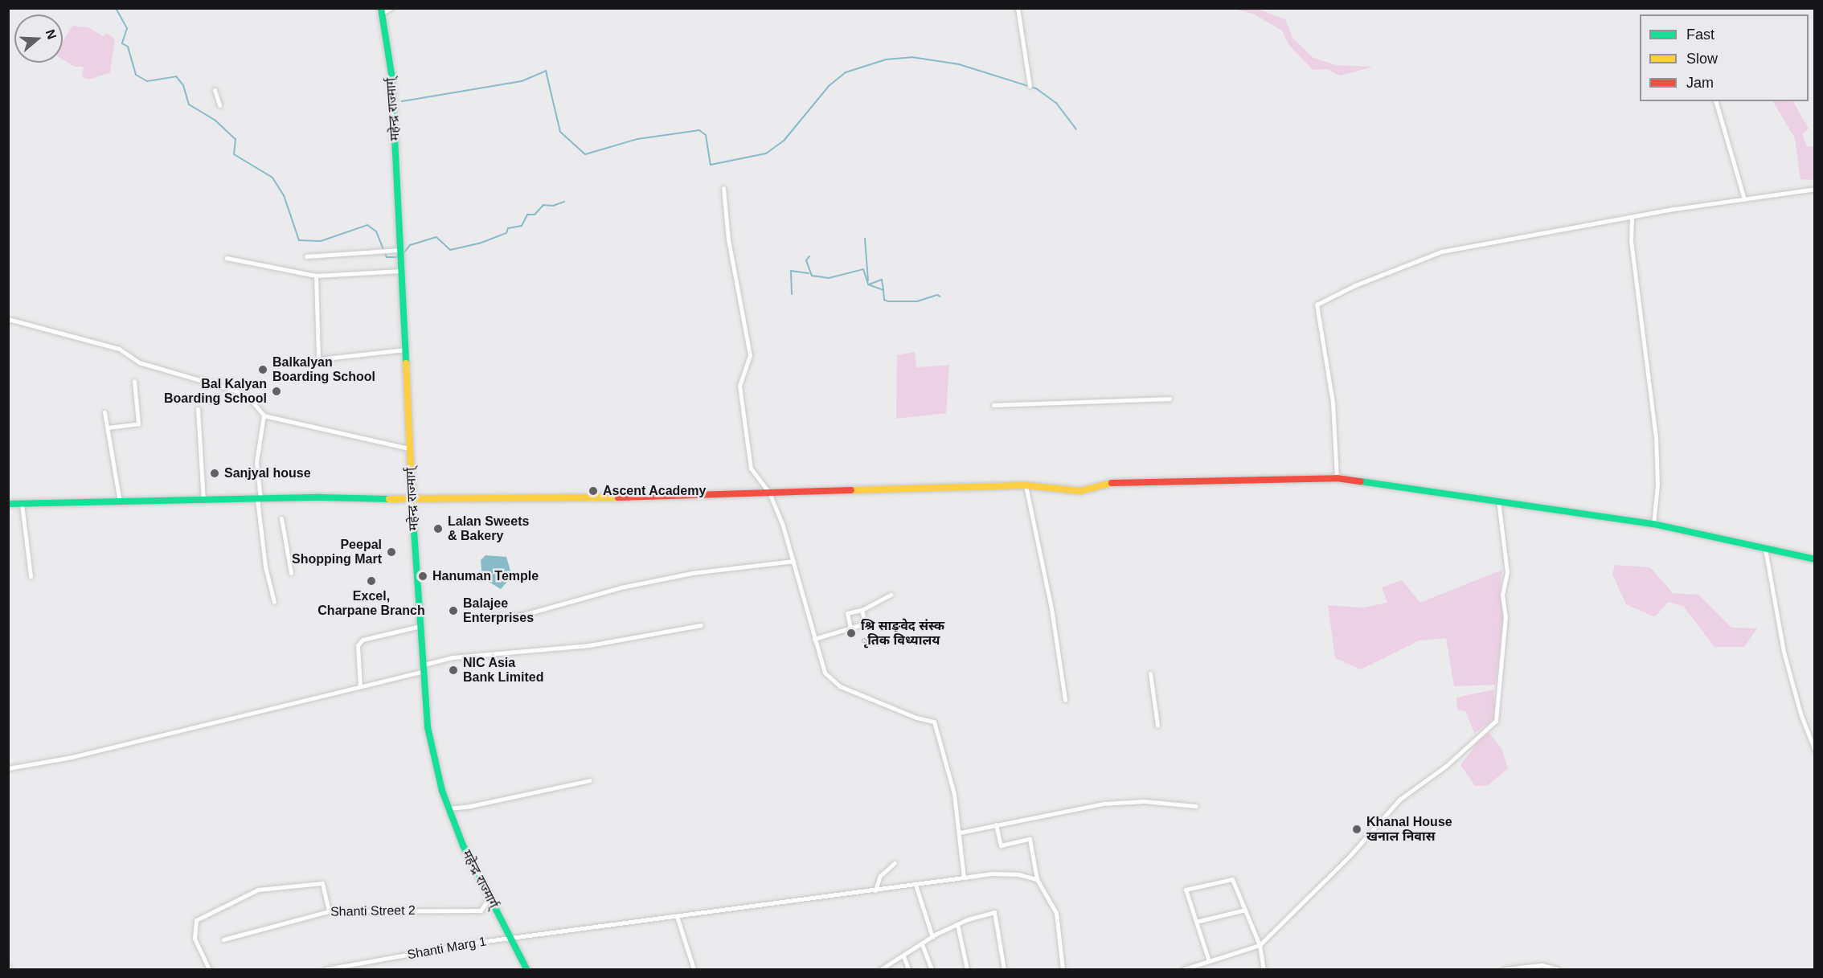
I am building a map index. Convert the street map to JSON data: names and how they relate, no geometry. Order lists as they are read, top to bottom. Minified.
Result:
{"streets":{"main road":["महेन्द्र राज्मार्ग्"],"street":["Shanti Street 2","Shanti Marg 1"]},"crossings":[["महेन्द्र राज्मार्ग्","Shanti Street 2"],["महेन्द्र राज्मार्ग्","Shanti Marg 1"]],"places":["Balkalyan Boarding School","Bal Kalyan Boarding School","Sanjyal house","Ascent Academy","Lalan Sweets & Bakery","Peepal Shopping Mart","Hanuman Temple","Excel, Charpane Branch","Balajee Enterprises","श्रि साङ्वेद संस्क ृतिक विध्यालय","NIC Asia Bank Limited","Khanal House खनाल निवास"],"legend":["Fast","Slow","Jam"],"north":"right"}
